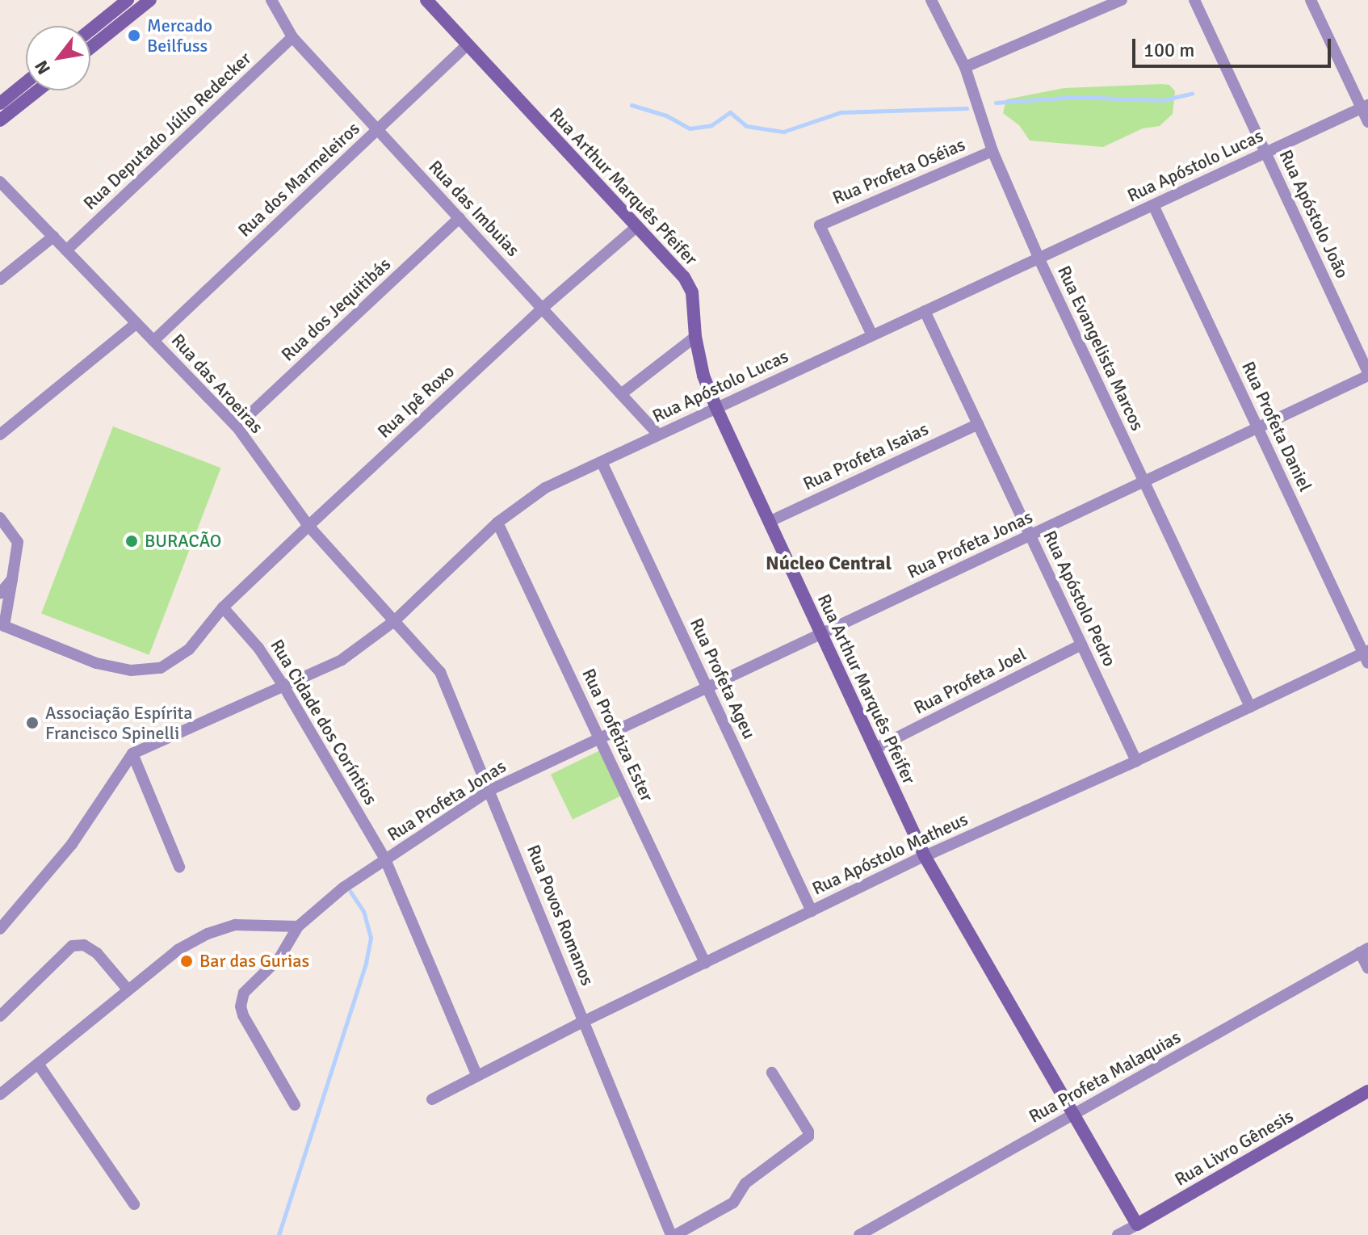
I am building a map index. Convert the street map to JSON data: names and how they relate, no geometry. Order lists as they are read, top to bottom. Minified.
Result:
{"streets":{"street":["Rua Deputado Júlio Redecker","Rua Apóstolo Lucas","Rua Profeta Oséias","Rua dos Marmeleiros","Rua Arthur Marquês Pfeifer","Rua das Imbuias","Rua Apóstolo João","Rua dos Jequitibás","Rua Evangelista Marcos","Rua das Aroeiras","Rua Ipê Roxo","Rua Profeta Daniel","Rua Profeta Isaias","Rua Profeta Jonas","Rua Apóstolo Pedro","Rua Profeta Ageu","Rua Profeta Joel","Rua Cidade dos Coríntios","Rua Profetiza Ester","Rua Apóstolo Matheus","Rua Povos Romanos","Rua Profeta Malaquias","Rua Livro Gênesis"]},"crossings":[["Rua Deputado Júlio Redecker","Rua das Imbuias"],["Rua Deputado Júlio Redecker","Rua das Aroeiras"],["Rua Apóstolo Lucas","Rua Profeta Oséias"],["Rua Apóstolo Lucas","Rua Arthur Marquês Pfeifer"],["Rua Apóstolo Lucas","Rua das Imbuias"],["Rua Apóstolo Lucas","Rua Apóstolo João"],["Rua Apóstolo Lucas","Rua Evangelista Marcos"],["Rua Apóstolo Lucas","Rua das Aroeiras"],["Rua Apóstolo Lucas","Rua Profeta Daniel"],["Rua Apóstolo Lucas","Rua Apóstolo Pedro"],["Rua Apóstolo Lucas","Rua Profeta Ageu"],["Rua Apóstolo Lucas","Rua Cidade dos Coríntios"],["Rua Apóstolo Lucas","Rua Profetiza Ester"],["Rua Apóstolo Lucas","Rua Povos Romanos"],["Rua Profeta Oséias","Rua Evangelista Marcos"],["Rua dos Marmeleiros","Rua Arthur Marquês Pfeifer"],["Rua dos Marmeleiros","Rua das Imbuias"],["Rua dos Marmeleiros","Rua das Aroeiras"],["Rua Arthur Marquês Pfeifer","Rua Ipê Roxo"],["Rua Arthur Marquês Pfeifer","Rua Profeta Isaias"],["Rua Arthur Marquês Pfeifer","Rua Profeta Jonas"],["Rua Arthur Marquês Pfeifer","Rua Profeta Joel"],["Rua Arthur Marquês Pfeifer","Rua Apóstolo Matheus"],["Rua Arthur Marquês Pfeifer","Rua Profeta Malaquias"],["Rua Arthur Marquês Pfeifer","Rua Livro Gênesis"],["Rua das Imbuias","Rua dos Jequitibás"],["Rua das Imbuias","Rua Ipê Roxo"],["Rua Apóstolo João","Rua Profeta Jonas"],["Rua dos Jequitibás","Rua das Aroeiras"],["Rua Evangelista Marcos","Rua Profeta Jonas"],["Rua Evangelista Marcos","Rua Apóstolo Matheus"],["Rua das Aroeiras","Rua Ipê Roxo"],["Rua das Aroeiras","Rua Povos Romanos"],["Rua Ipê Roxo","Rua Cidade dos Coríntios"],["Rua Profeta Daniel","Rua Profeta Jonas"],["Rua Profeta Daniel","Rua Apóstolo Matheus"],["Rua Profeta Isaias","Rua Apóstolo Pedro"],["Rua Profeta Jonas","Rua Apóstolo Pedro"],["Rua Profeta Jonas","Rua Profeta Ageu"],["Rua Profeta Jonas","Rua Cidade dos Coríntios"],["Rua Profeta Jonas","Rua Profetiza Ester"],["Rua Profeta Jonas","Rua Povos Romanos"],["Rua Apóstolo Pedro","Rua Profeta Joel"],["Rua Apóstolo Pedro","Rua Apóstolo Matheus"],["Rua Profeta Ageu","Rua Apóstolo Matheus"],["Rua Cidade dos Coríntios","Rua Apóstolo Matheus"],["Rua Profetiza Ester","Rua Apóstolo Matheus"],["Rua Apóstolo Matheus","Rua Povos Romanos"]],"districts":["Núcleo Central"],"places":["Mercado Beilfuss","BURACÃO","Associação Espírita Francisco Spinelli","Bar das Gurias"],"scale_bar":"100 m","north":"bottom left"}
